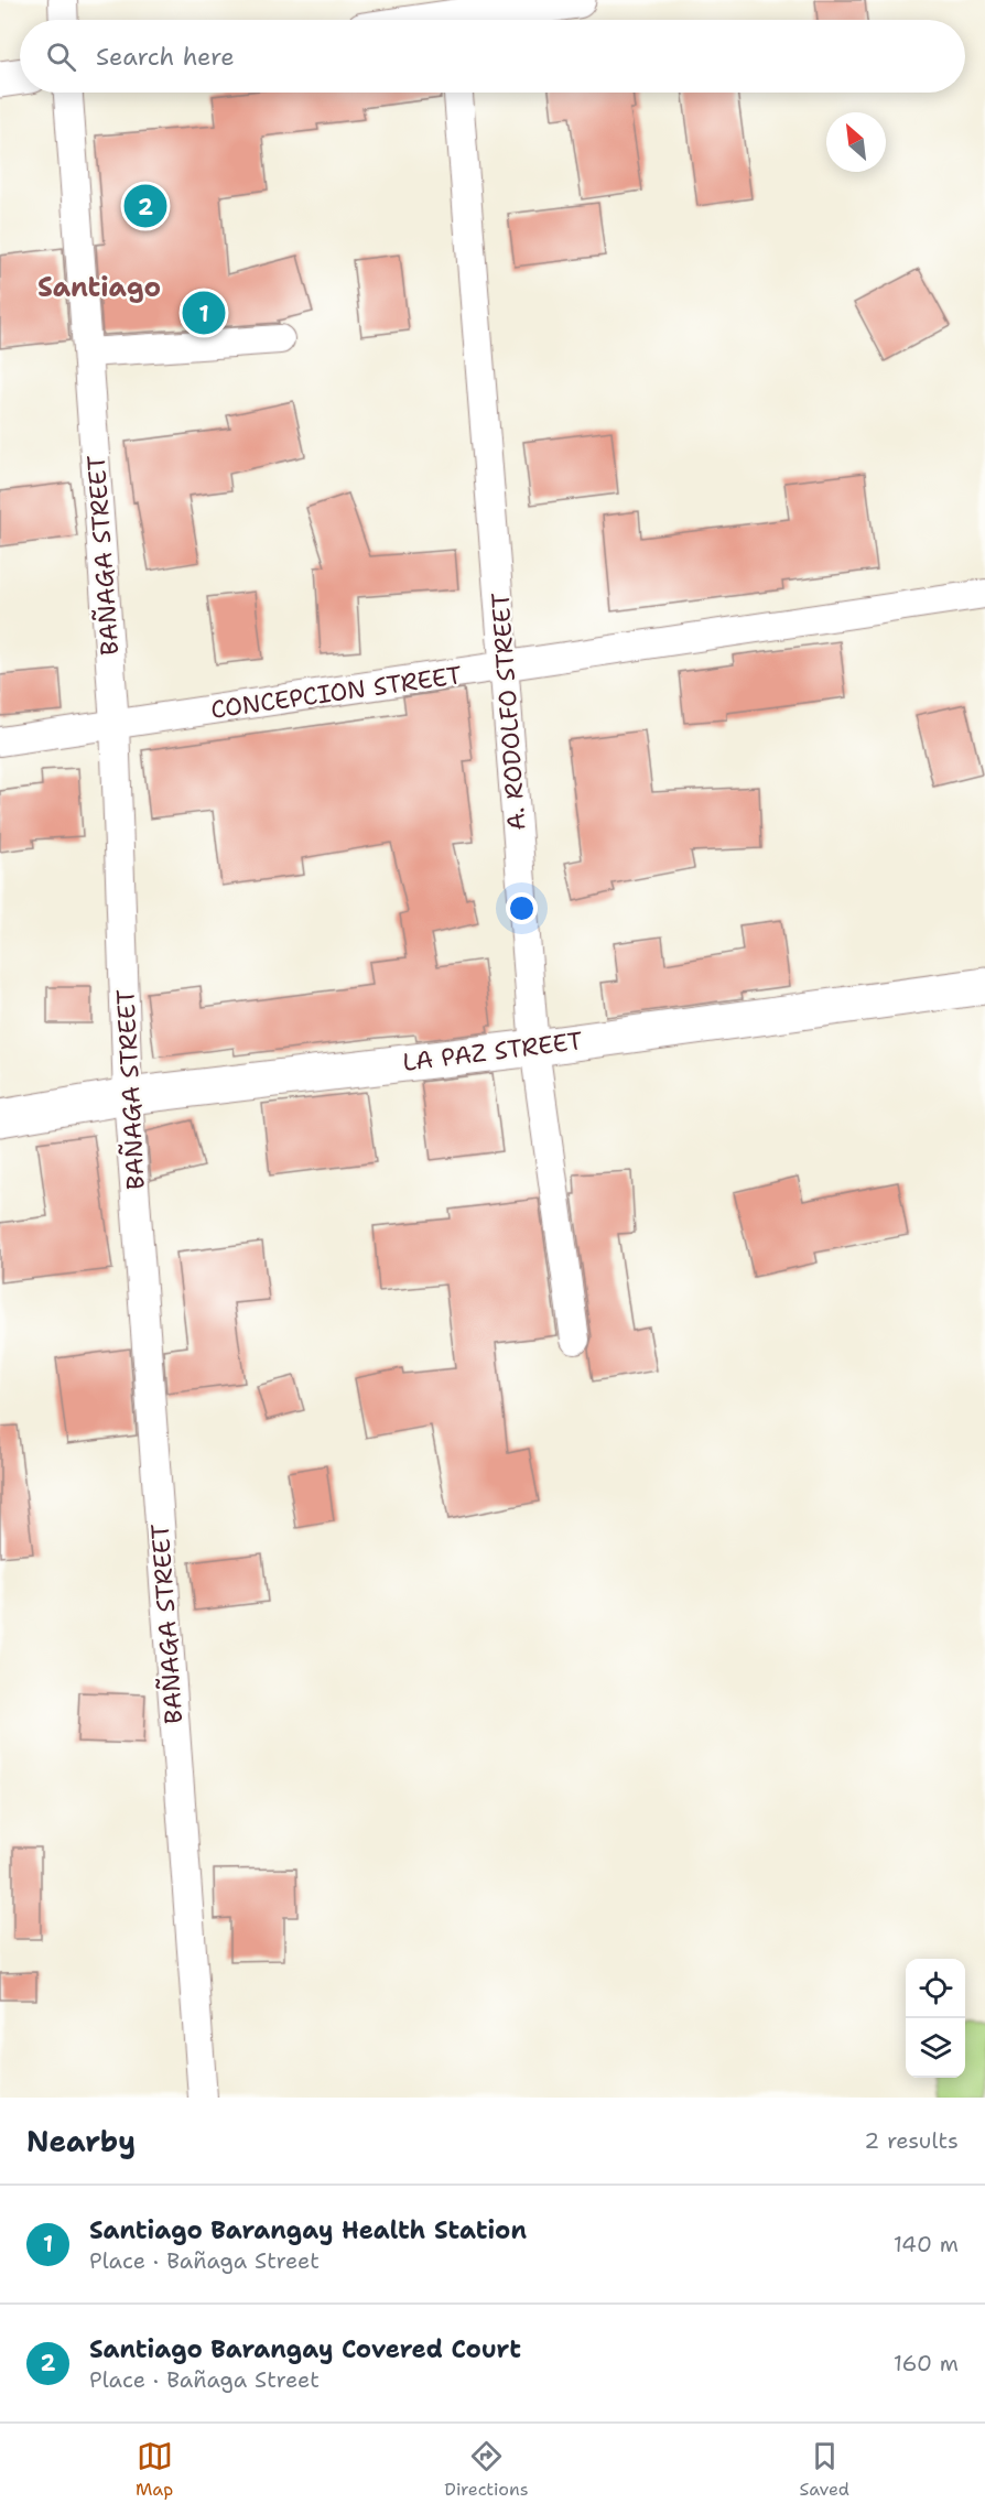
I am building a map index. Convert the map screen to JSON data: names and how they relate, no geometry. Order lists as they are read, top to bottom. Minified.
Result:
{"streets":{"street":["BAÑAGA STREET","CONCEPCION STREET","A. RODOLFO STREET","LA PAZ STREET"]},"crossings":[["BAÑAGA STREET","CONCEPCION STREET"],["BAÑAGA STREET","LA PAZ STREET"],["CONCEPCION STREET","A. RODOLFO STREET"],["A. RODOLFO STREET","LA PAZ STREET"]],"districts":["Santiago"],"north":"top left","page":{"search":"Search here","pins":["2","1"],"heading":["Nearby","2 results"],"list":[{"mark":"1","name":"Santiago Barangay Health Station","note":"Place · Bañaga Street","value":"140 m"},{"mark":"2","name":"Santiago Barangay Covered Court","note":"Place · Bañaga Street","value":"160 m"}],"nav":["Map","Directions","Saved"]}}
